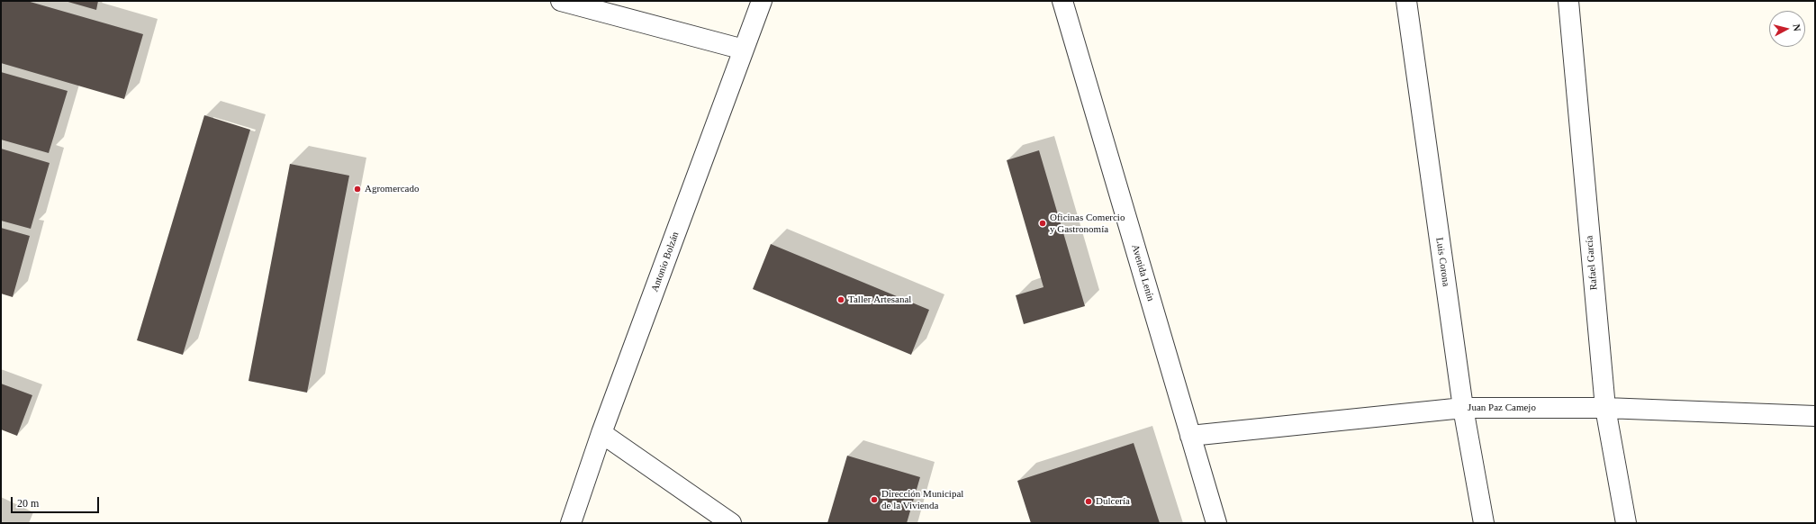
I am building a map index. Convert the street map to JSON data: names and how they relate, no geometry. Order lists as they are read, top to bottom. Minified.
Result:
{"streets":{"street":["Antonio Bolzán","Luis Corona","Rafael García","Avenida Lenín","Juan Paz Camejo"]},"crossings":[["Luis Corona","Juan Paz Camejo"],["Rafael García","Juan Paz Camejo"],["Avenida Lenín","Juan Paz Camejo"]],"places":["Agromercado","Oficinas Comercio y Gastronomía","Taller Artesanal","Dirección Municipal de la Vivienda","Dulcería"],"scale_bar":"20 m","north":"right"}
